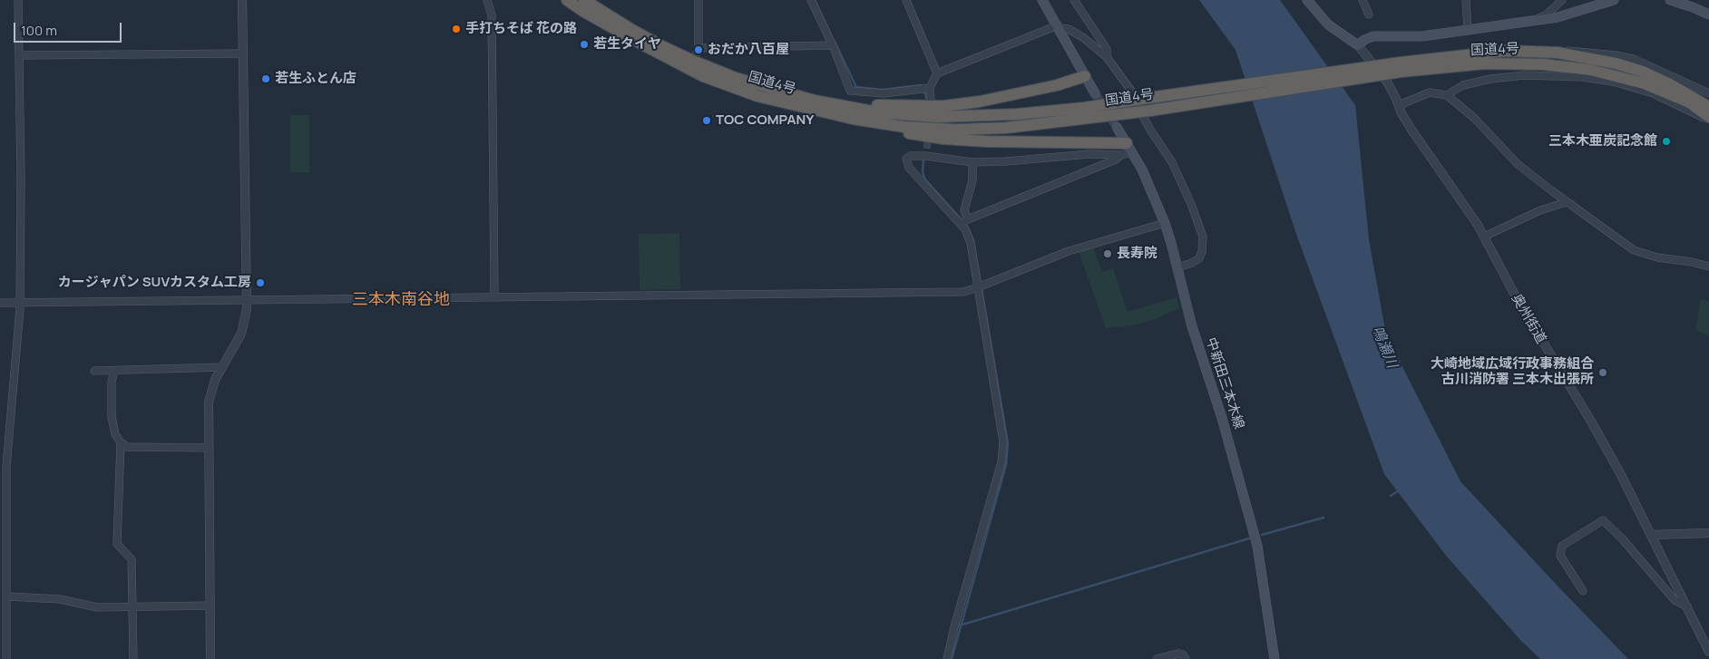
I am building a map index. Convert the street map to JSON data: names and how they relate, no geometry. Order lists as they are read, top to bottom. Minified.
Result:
{"streets":{"highway":["国道4号"],"main road":["中新田三本木線"],"street":["奥州街道"]},"districts":["三本木南谷地"],"water":["鳴瀬川"],"places":["手打ちそば 花の路","若生タイヤ","おだか八百屋","若生ふとん店","TOC COMPANY","三本木亜炭記念館","長寿院","カージャパン SUVカスタム工房","大崎地域広域行政事務組合 古川消防署 三本木出張所"],"scale_bar":"100 m"}
